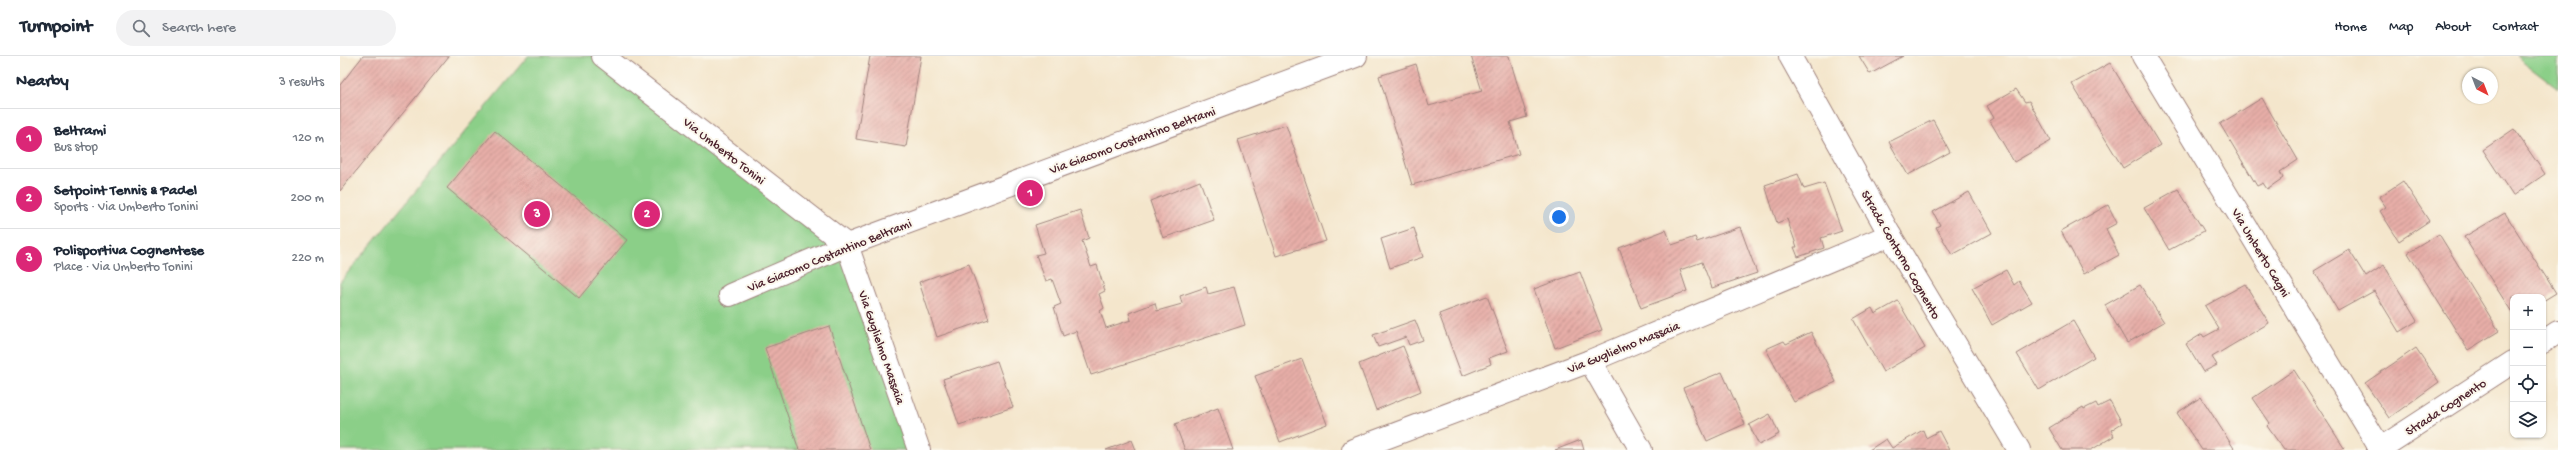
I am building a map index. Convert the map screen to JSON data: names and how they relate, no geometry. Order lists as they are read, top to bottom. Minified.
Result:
{"streets":{"street":["Via Giacomo Costantino Beltrami","Via Umberto Tonini","Via Umberto Cagni","Strada Contorno Cognento","Via Guglielmo Massaia","Strada Cognento"]},"crossings":[["Via Giacomo Costantino Beltrami","Via Umberto Tonini"],["Via Giacomo Costantino Beltrami","Via Guglielmo Massaia"],["Via Umberto Tonini","Via Guglielmo Massaia"],["Via Umberto Cagni","Strada Cognento"],["Strada Contorno Cognento","Via Guglielmo Massaia"]],"north":"bottom right","page":{"header":"Turnpoint","search":"Search here","nav":["Home","Map","About","Contact"],"heading":["Nearby","3 results"],"list":[{"mark":"1","name":"Beltrami","note":"Bus stop","value":"120 m"},{"mark":"2","name":"Setpoint Tennis & Padel","note":"Sports · Via Umberto Tonini","value":"200 m"},{"mark":"3","name":"Polisportiva Cognentese","note":"Place · Via Umberto Tonini","value":"220 m"}],"pins":["1","2","3"],"map_buttons":["+","−"]}}
